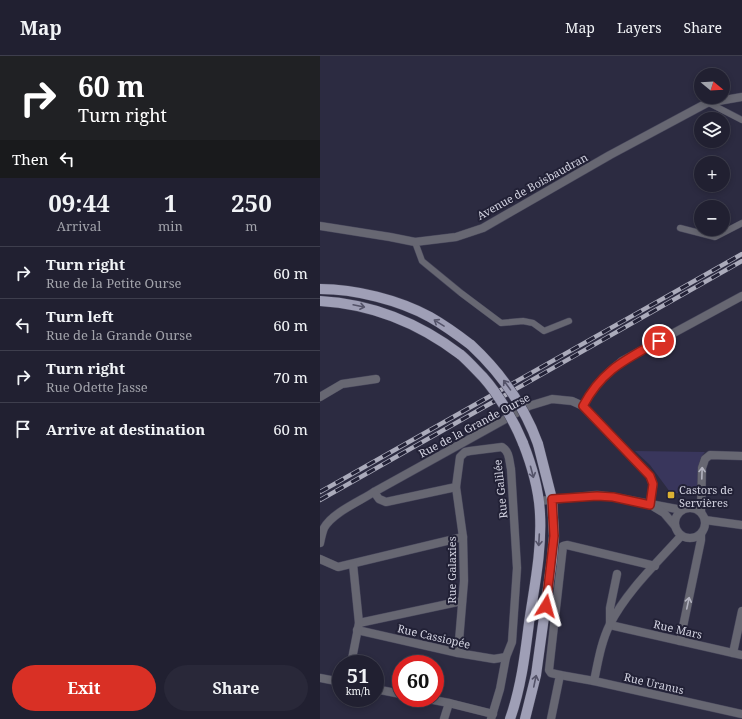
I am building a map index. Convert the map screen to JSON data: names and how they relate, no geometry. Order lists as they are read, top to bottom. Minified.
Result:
{"streets":{"street":["Avenue de Boisbaudran","Rue de la Grande Ourse","Rue Galilée","Rue Galaxies","Rue Mars","Rue Cassiopée","Rue Uranus"]},"crossings":[["Rue Galilée","Rue Galaxies"],["Rue Galilée","Rue Cassiopée"],["Rue Galaxies","Rue Cassiopée"]],"places":{"transit":["Castors de Servières"]},"north":"right","page":{"header":"Map","nav":["Map","Layers","Share"],"turn":["60 m","Turn right"],"map_buttons":["+","−"],"then":"Then","eta":["09:44","Arrival","1","min","250","m"],"list":[{"name":"Turn right","note":"Rue de la Petite Ourse","value":"60 m"},{"name":"Turn left","note":"Rue de la Grande Ourse","value":"60 m"},{"name":"Turn right","note":"Rue Odette Jasse","value":"70 m"},{"name":"Arrive at destination","value":"60 m"}],"speed":"51 km/h","limit":"60","buttons":["Exit","Share"]}}
